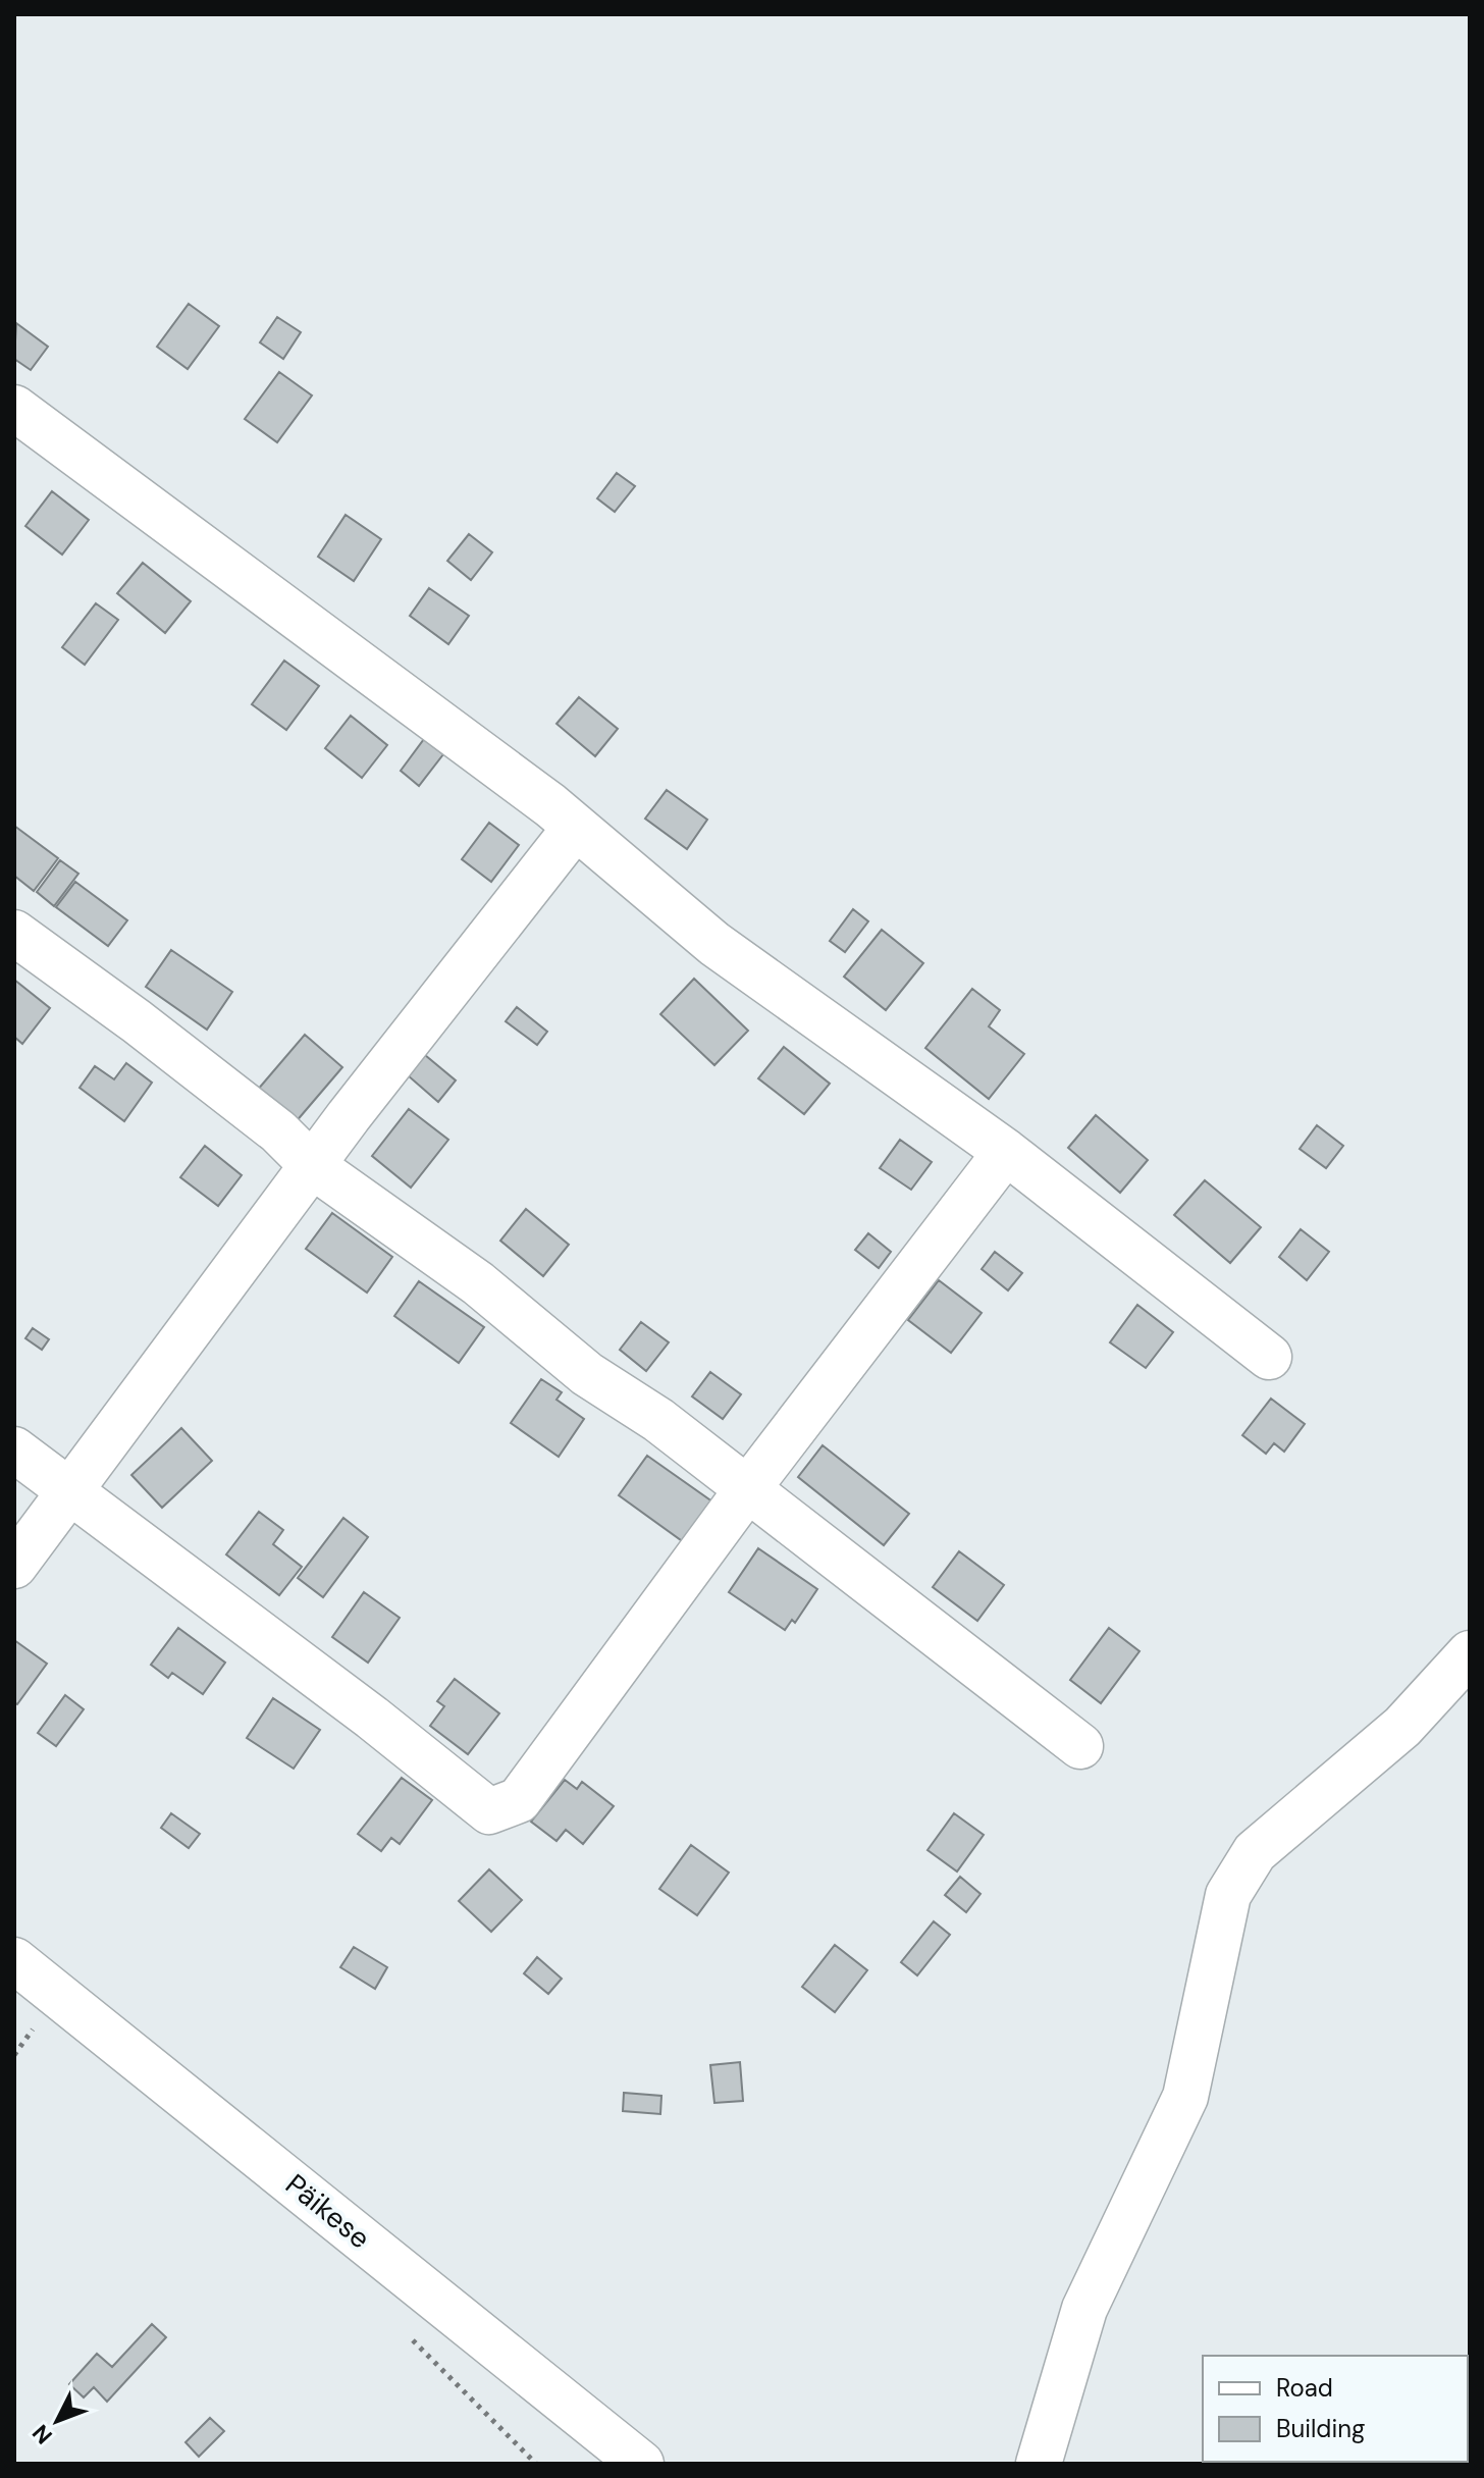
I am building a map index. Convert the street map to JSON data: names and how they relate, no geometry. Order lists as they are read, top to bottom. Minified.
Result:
{"streets":{"street":["Päikese"]},"legend":["Road","Building"],"north":"bottom left"}
